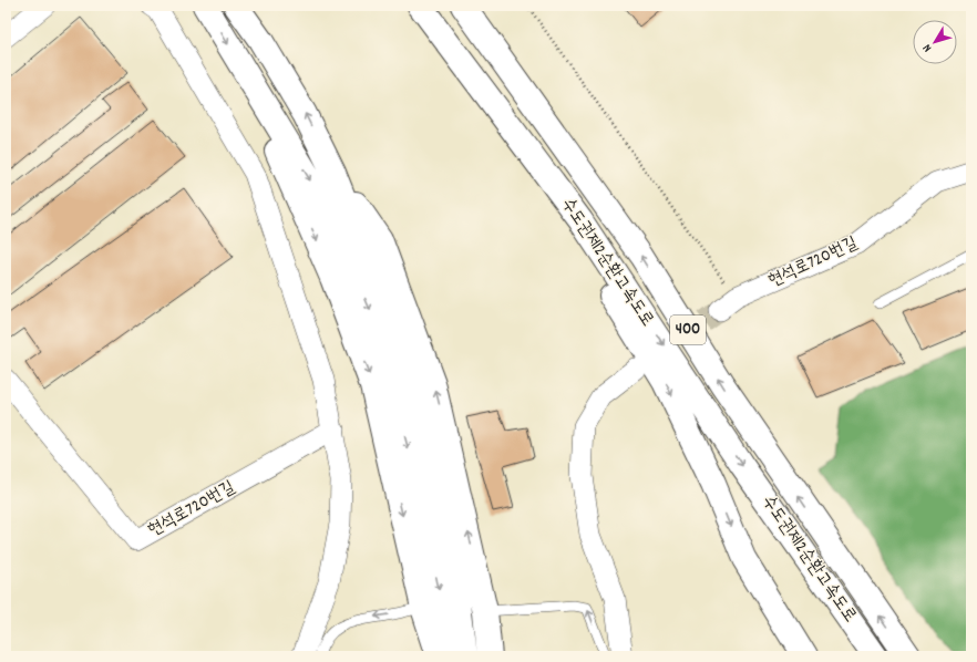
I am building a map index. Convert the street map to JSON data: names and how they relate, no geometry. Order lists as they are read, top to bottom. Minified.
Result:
{"streets":{"highway":["수도권제2순환고속도로","400"],"street":["현석로720번길"]},"north":"bottom left"}
